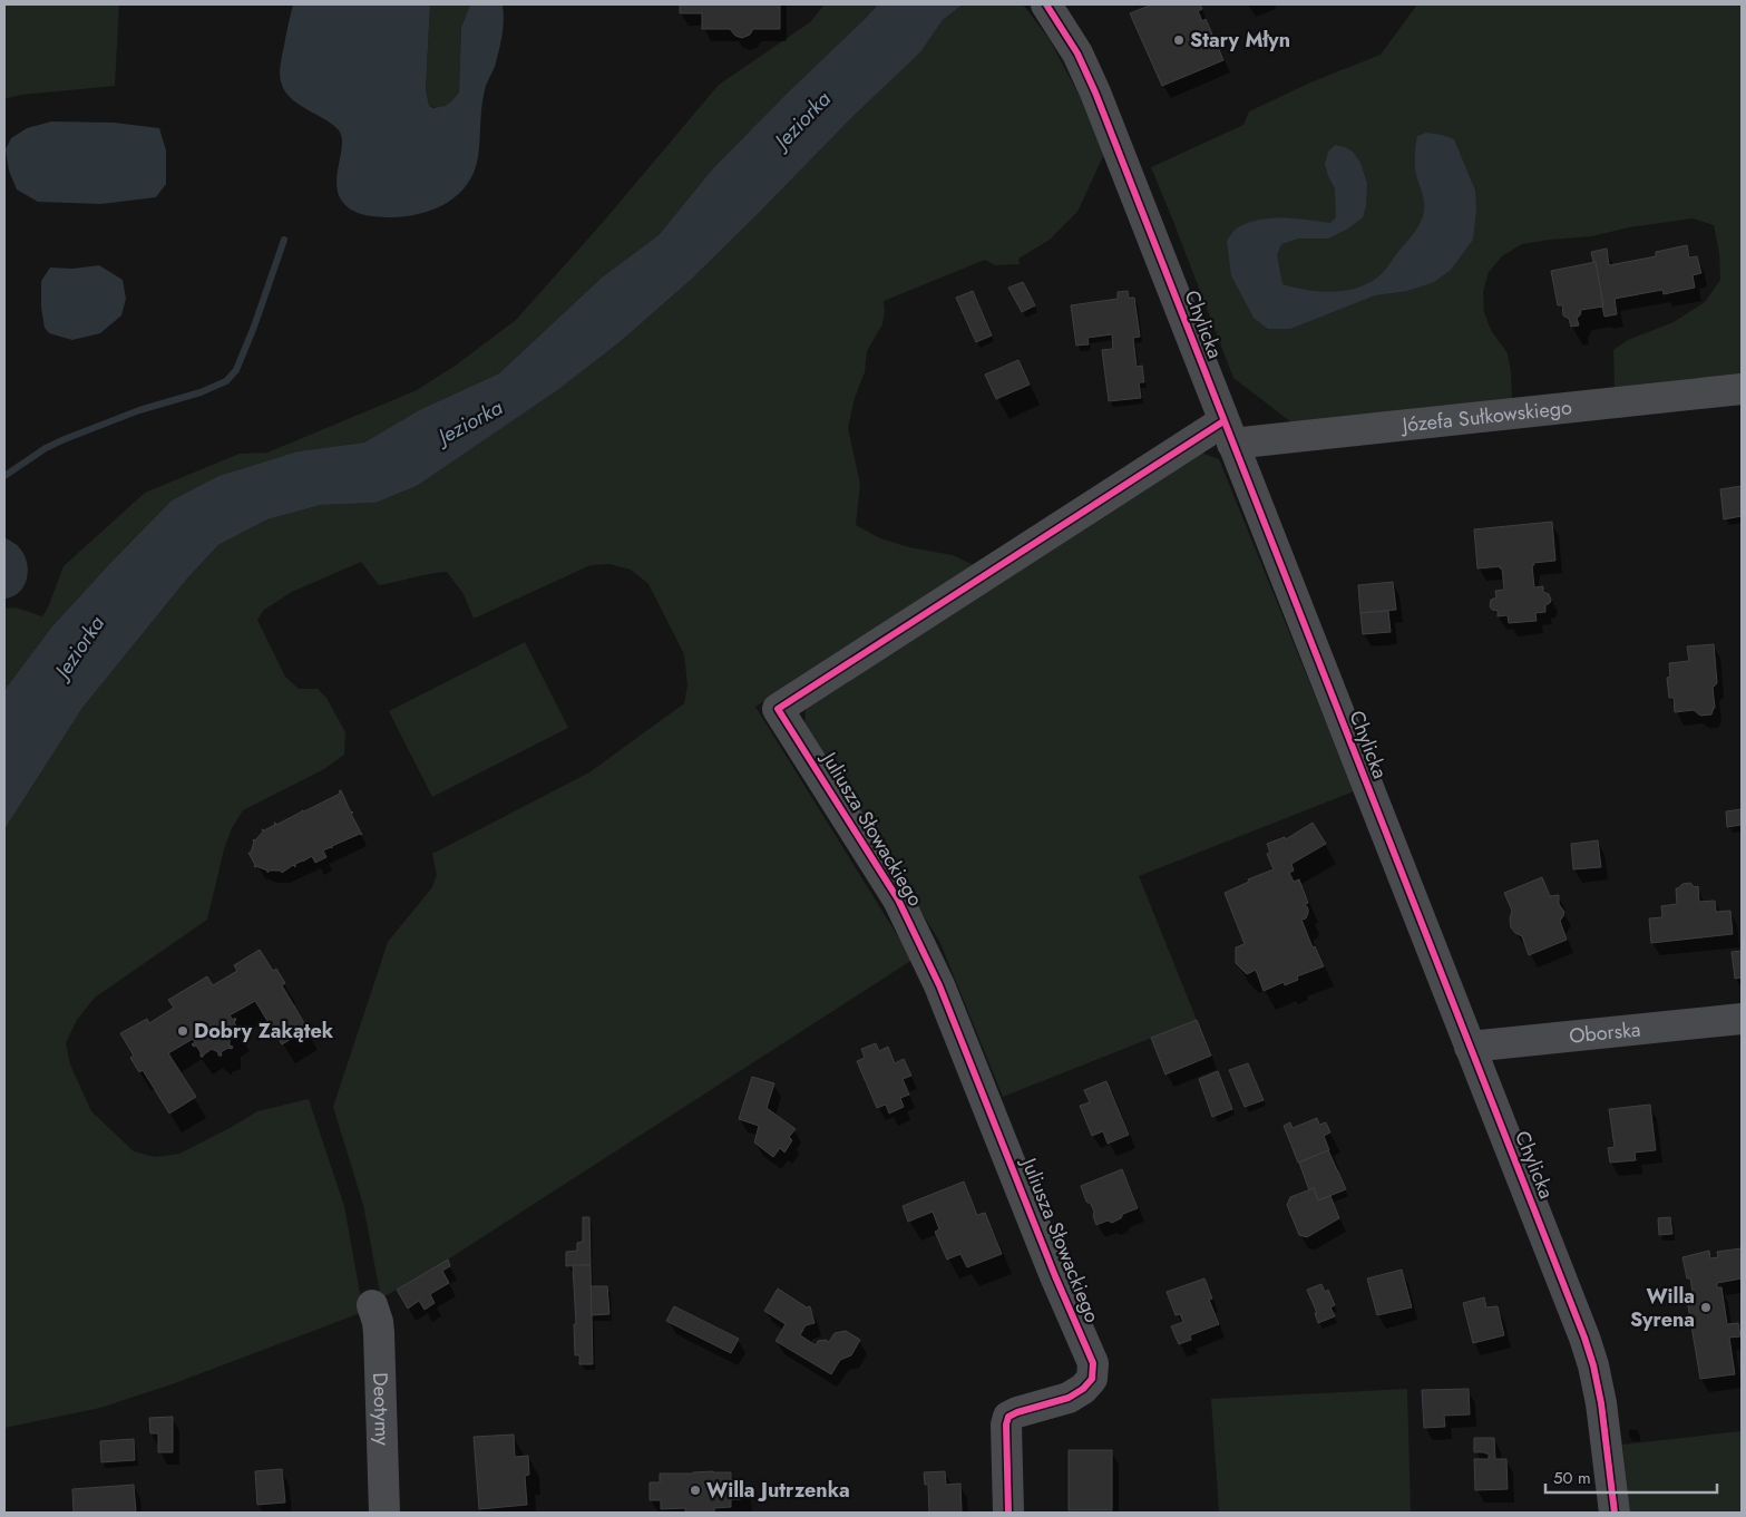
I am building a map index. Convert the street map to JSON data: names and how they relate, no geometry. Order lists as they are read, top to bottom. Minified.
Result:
{"streets":{"street":["Chylicka","Józefa Sułkowskiego","Juliusza Słowackiego","Oborska","Deotymy"]},"crossings":[["Chylicka","Józefa Sułkowskiego"],["Chylicka","Juliusza Słowackiego"],["Chylicka","Oborska"],["Józefa Sułkowskiego","Juliusza Słowackiego"]],"water":["Jeziorka"],"places":["Stary Młyn","Dobry Zakątek","Willa Syrena","Willa Jutrzenka"],"scale_bar":"50 m"}
